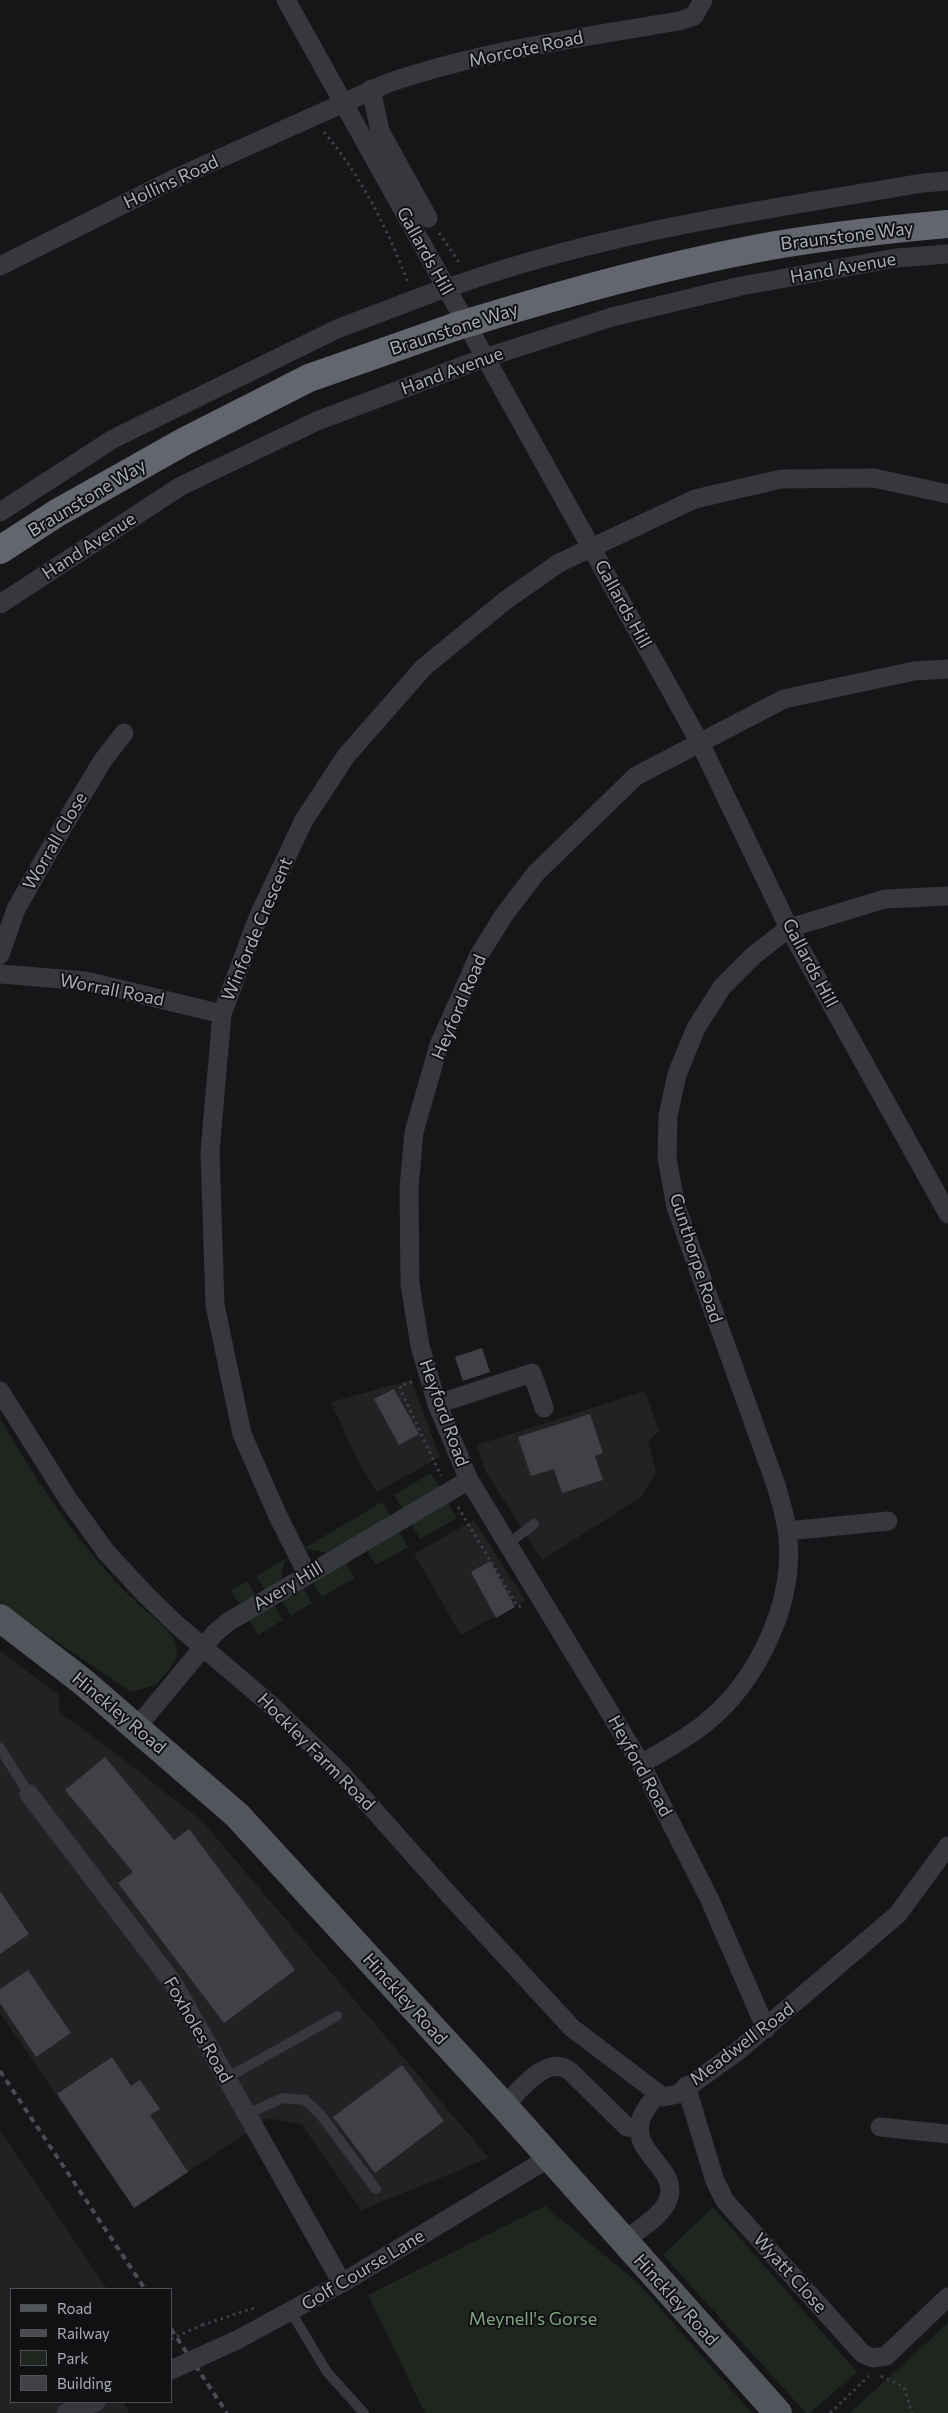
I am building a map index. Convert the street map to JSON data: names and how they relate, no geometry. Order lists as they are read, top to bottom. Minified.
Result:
{"streets":{"highway":["Braunstone Way"],"main road":["Hinckley Road"],"street":["Morcote Road","Hollins Road","Gallards Hill","Hand Avenue","Worrall Close","Winforde Crescent","Worrall Road","Heyford Road","Gunthorpe Road","Avery Hill","Hockley Farm Road","Foxholes Road","Meadwell Road","Golf Course Lane","Wyatt Close"]},"crossings":[["Morcote Road","Hollins Road"],["Morcote Road","Gallards Hill"],["Hollins Road","Gallards Hill"],["Gallards Hill","Winforde Crescent"],["Gallards Hill","Heyford Road"],["Gallards Hill","Gunthorpe Road"],["Winforde Crescent","Worrall Road"],["Winforde Crescent","Avery Hill"],["Heyford Road","Gunthorpe Road"],["Heyford Road","Avery Hill"],["Heyford Road","Meadwell Road"],["Avery Hill","Hinckley Road"],["Avery Hill","Hockley Farm Road"],["Hinckley Road","Golf Course Lane"],["Hockley Farm Road","Meadwell Road"],["Foxholes Road","Golf Course Lane"],["Meadwell Road","Wyatt Close"]],"parks":["Meynell's Gorse"],"legend":["Road","Railway","Park","Building"]}
